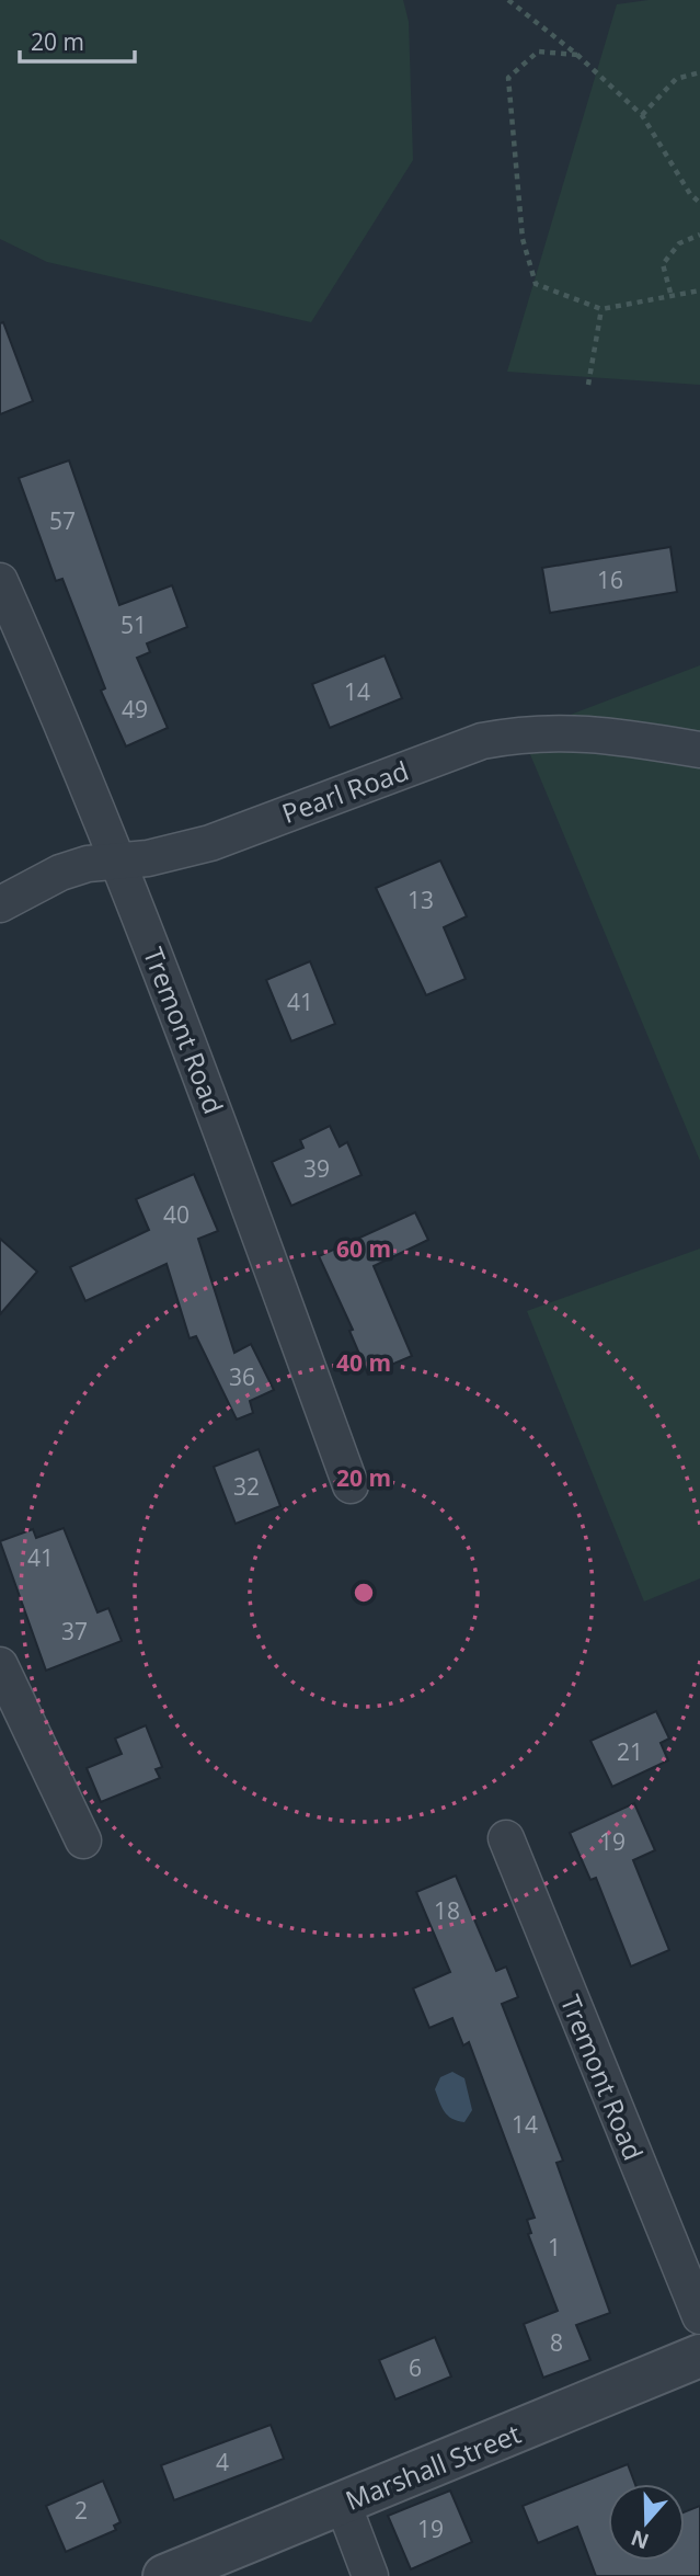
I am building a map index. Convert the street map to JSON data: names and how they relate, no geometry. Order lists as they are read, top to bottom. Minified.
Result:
{"streets":{"street":["Pearl Road","Tremont Road","Marshall Street"]},"crossings":[["Pearl Road","Tremont Road"]],"house_numbers":["57","16","51","14","49","13","41","39","40","36","32","41","37","21","19","18","14","1","8","6","4","2","19"],"scale_bar":"20 m","north":"bottom","rings":["60 m","40 m","20 m"]}
